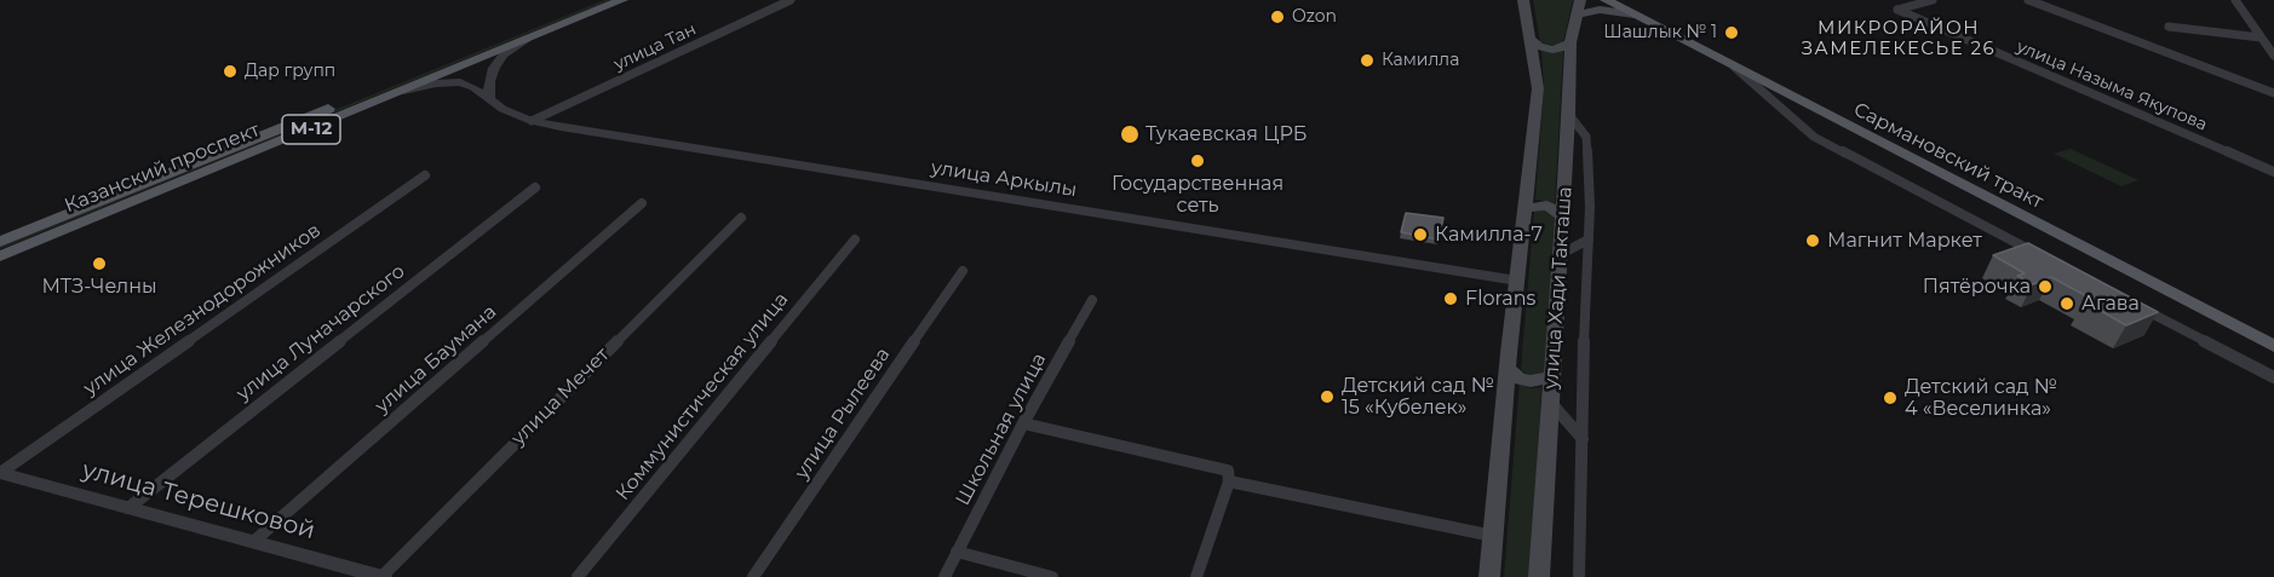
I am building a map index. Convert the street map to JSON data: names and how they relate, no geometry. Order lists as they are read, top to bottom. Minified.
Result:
{"streets":{"main road":["М-12","Сармановский тракт","Казанский проспект","улица Хади Такташа"],"street":["улица Тан","улица Назыма Якупова","улица Аркылы","улица Железнодорожников","улица Луначарского","улица Баумана","улица Мечет","Коммунистическая улица","улица Рылеева","Школьная улица","улица Терешковой"]},"crossings":[["улица Тан","улица Аркылы"],["Казанский проспект","улица Аркылы"],["улица Аркылы","улица Хади Такташа"],["улица Железнодорожников","улица Терешковой"],["улица Луначарского","улица Терешковой"],["улица Баумана","улица Терешковой"],["улица Мечет","улица Терешковой"]],"districts":["МИКРОРАЙОН ЗАМЕЛЕКЕСЬЕ 26"],"places":["Ozon","Шашлык № 1","Камилла","Дар групп","Тукаевская ЦРБ","Государственная сеть","Камилла-7","Магнит Маркет","МТЗ-Челны","Пятёрочка","Florans","Агава","Детский сад № 15 «Кубелек»","Детский сад № 4 «Веселинка»"]}
